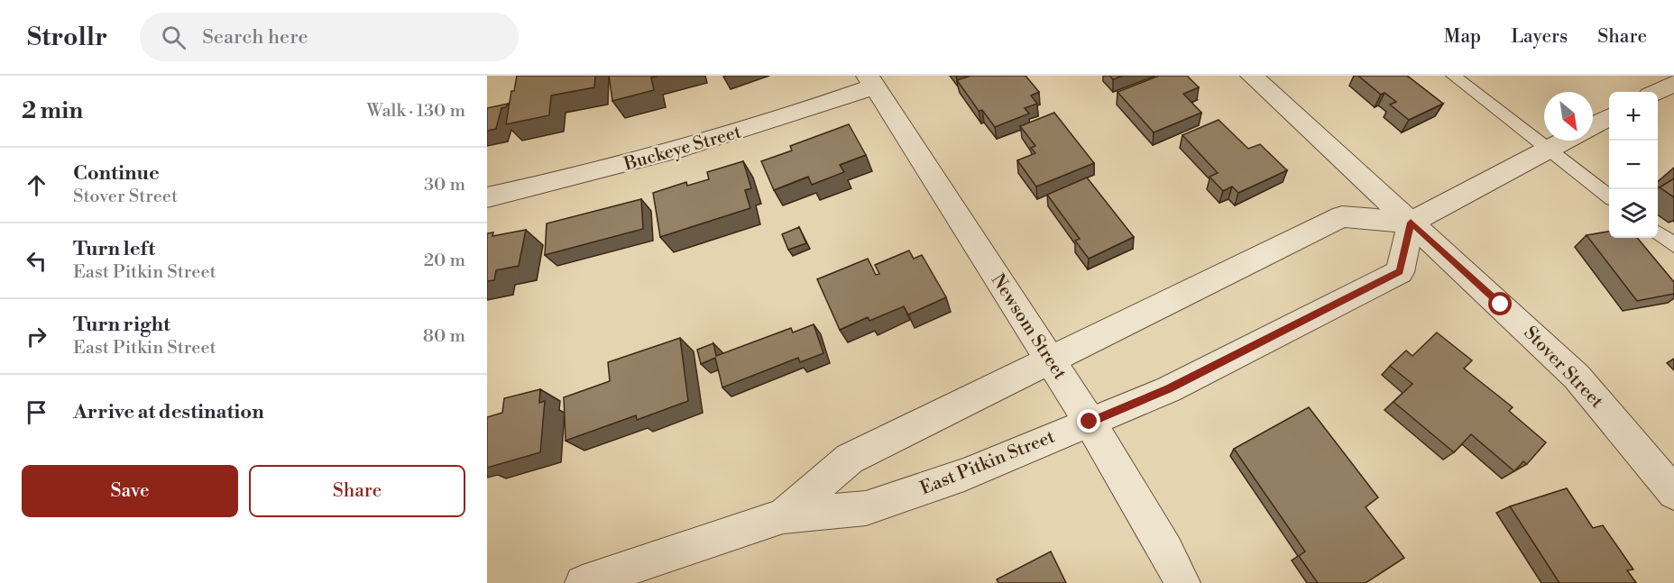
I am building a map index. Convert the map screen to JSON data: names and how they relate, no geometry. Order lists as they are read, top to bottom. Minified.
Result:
{"streets":{"street":["Buckeye Street","Newsom Street","Stover Street","East Pitkin Street"]},"crossings":[["Buckeye Street","Newsom Street"],["Newsom Street","East Pitkin Street"],["Stover Street","East Pitkin Street"]],"north":"bottom right","page":{"header":"Strollr","search":"Search here","nav":["Map","Layers","Share"],"heading":["2 min","Walk · 130 m"],"map_buttons":["+","−"],"list":[["Continue","Stover Street","30 m"],["Turn left","East Pitkin Street","20 m"],["Turn right","East Pitkin Street","80 m"],"Arrive at destination"],"buttons":["Save","Share"]}}
